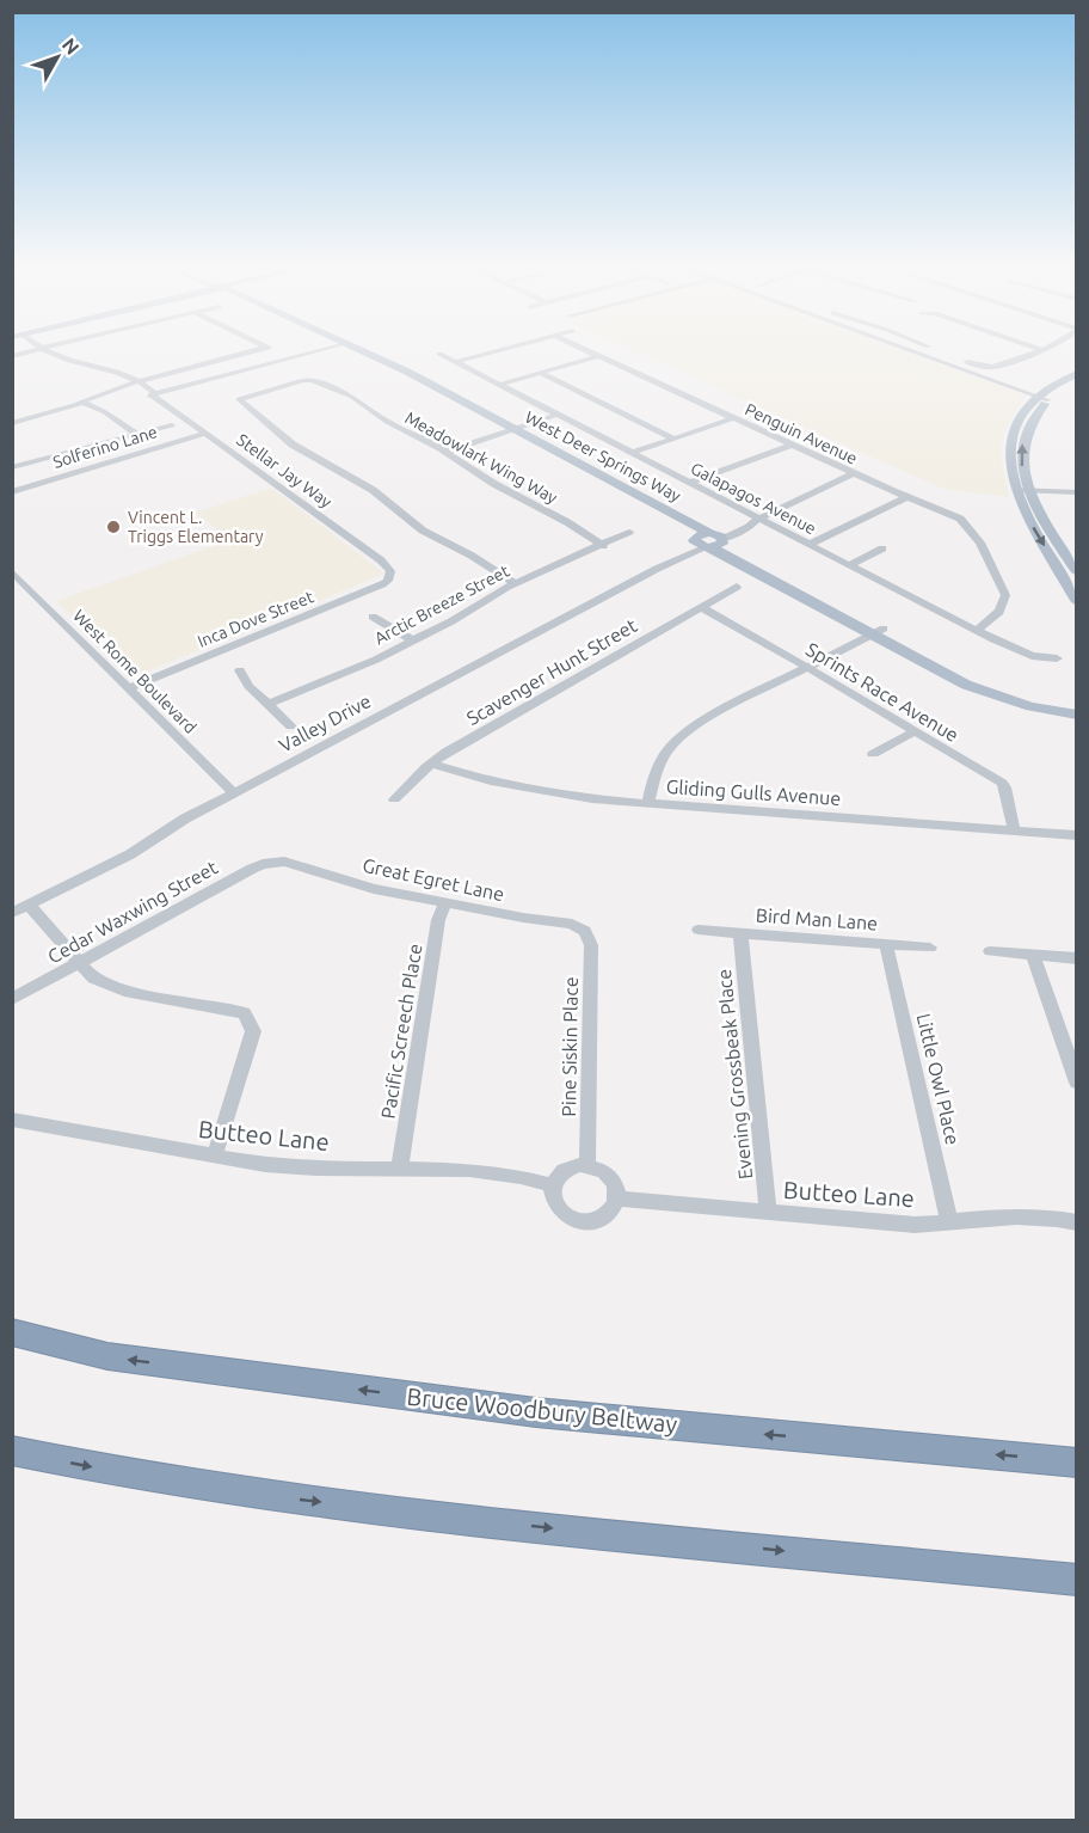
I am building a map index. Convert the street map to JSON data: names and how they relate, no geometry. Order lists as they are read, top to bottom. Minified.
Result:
{"streets":{"highway":["Bruce Woodbury Beltway"],"main road":["West Deer Springs Way"],"street":["Penguin Avenue","Solferino Lane","Meadowlark Wing Way","Stellar Jay Way","Galapagos Avenue","Arctic Breeze Street","Inca Dove Street","West Rome Boulevard","Scavenger Hunt Street","Sprints Race Avenue","Valley Drive","Gliding Gulls Avenue","Great Egret Lane","Cedar Waxwing Street","Bird Man Lane","Pacific Screech Place","Pine Siskin Place","Evening Grossbeak Place","Little Owl Place","Butteo Lane"]},"crossings":[["Penguin Avenue","Galapagos Avenue"],["Penguin Avenue","Valley Drive"],["Solferino Lane","Stellar Jay Way"],["West Deer Springs Way","Valley Drive"],["Meadowlark Wing Way","Arctic Breeze Street"],["Stellar Jay Way","Inca Dove Street"],["Galapagos Avenue","Valley Drive"],["Inca Dove Street","West Rome Boulevard"],["West Rome Boulevard","Valley Drive"],["Scavenger Hunt Street","Sprints Race Avenue"],["Scavenger Hunt Street","Gliding Gulls Avenue"],["Sprints Race Avenue","Gliding Gulls Avenue"],["Great Egret Lane","Cedar Waxwing Street"],["Great Egret Lane","Pacific Screech Place"],["Great Egret Lane","Pine Siskin Place"],["Bird Man Lane","Evening Grossbeak Place"],["Bird Man Lane","Little Owl Place"],["Pacific Screech Place","Butteo Lane"],["Pine Siskin Place","Butteo Lane"],["Evening Grossbeak Place","Butteo Lane"],["Little Owl Place","Butteo Lane"]],"places":["Vincent L. Triggs Elementary"],"north":"top right"}
